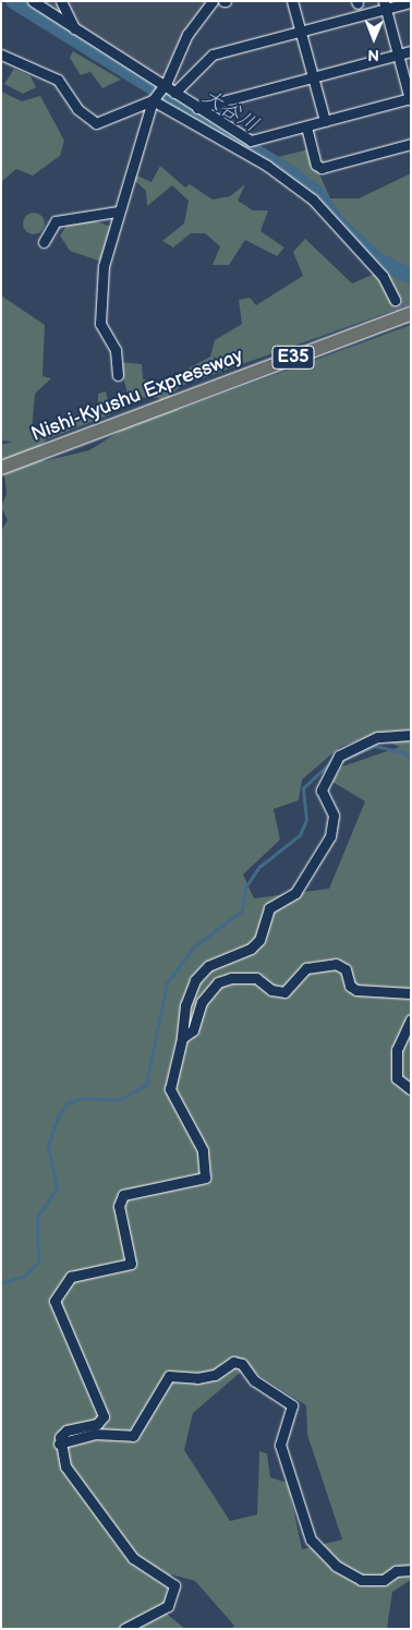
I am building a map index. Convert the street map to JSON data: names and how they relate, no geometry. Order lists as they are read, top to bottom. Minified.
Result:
{"streets":{"highway":["E35","Nishi-Kyushu Expressway"]},"water":["大谷川"],"north":"bottom"}
